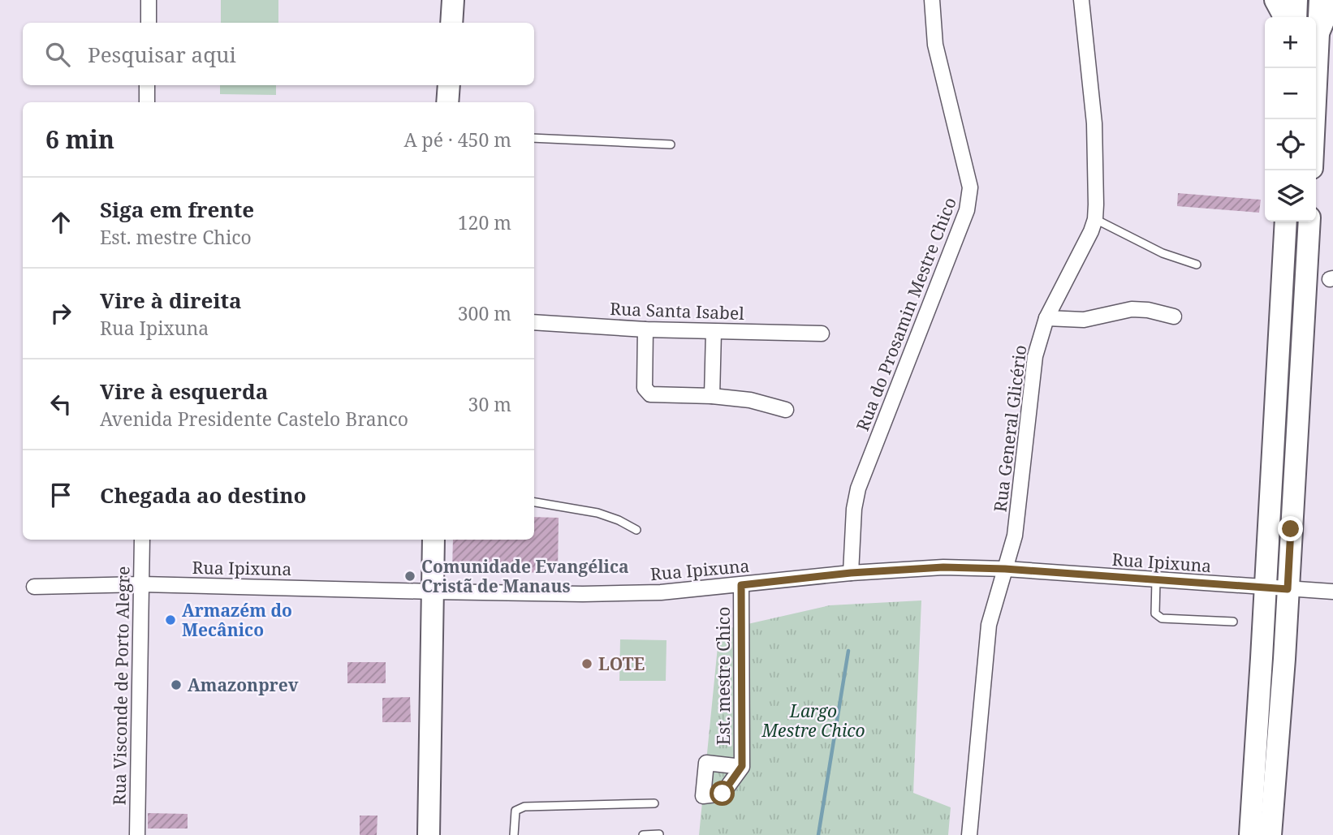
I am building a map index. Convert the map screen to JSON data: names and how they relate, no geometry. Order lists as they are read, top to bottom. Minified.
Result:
{"streets":{"street":["Rua Santa Isabel","Rua do Prosamin Mestre Chico","Rua General Glicério","Rua Ipixuna","Est. mestre Chico","Rua Visconde de Porto Alegre"]},"crossings":[["Rua do Prosamin Mestre Chico","Rua Ipixuna"],["Rua General Glicério","Rua Ipixuna"],["Rua Ipixuna","Est. mestre Chico"],["Rua Ipixuna","Rua Visconde de Porto Alegre"]],"parks":["Largo Mestre Chico"],"places":["Comunidade Evangélica Cristã de Manaus","Armazém do Mecânico","LOTE","Amazonprev"],"page":{"map_buttons":["+","−"],"search":"Pesquisar aqui","heading":["6 min","A pé · 450 m"],"list":[["Siga em frente","Est. mestre Chico","120 m"],["Vire à direita","Rua Ipixuna","300 m"],["Vire à esquerda","Avenida Presidente Castelo Branco","30 m"],"Chegada ao destino"]}}
